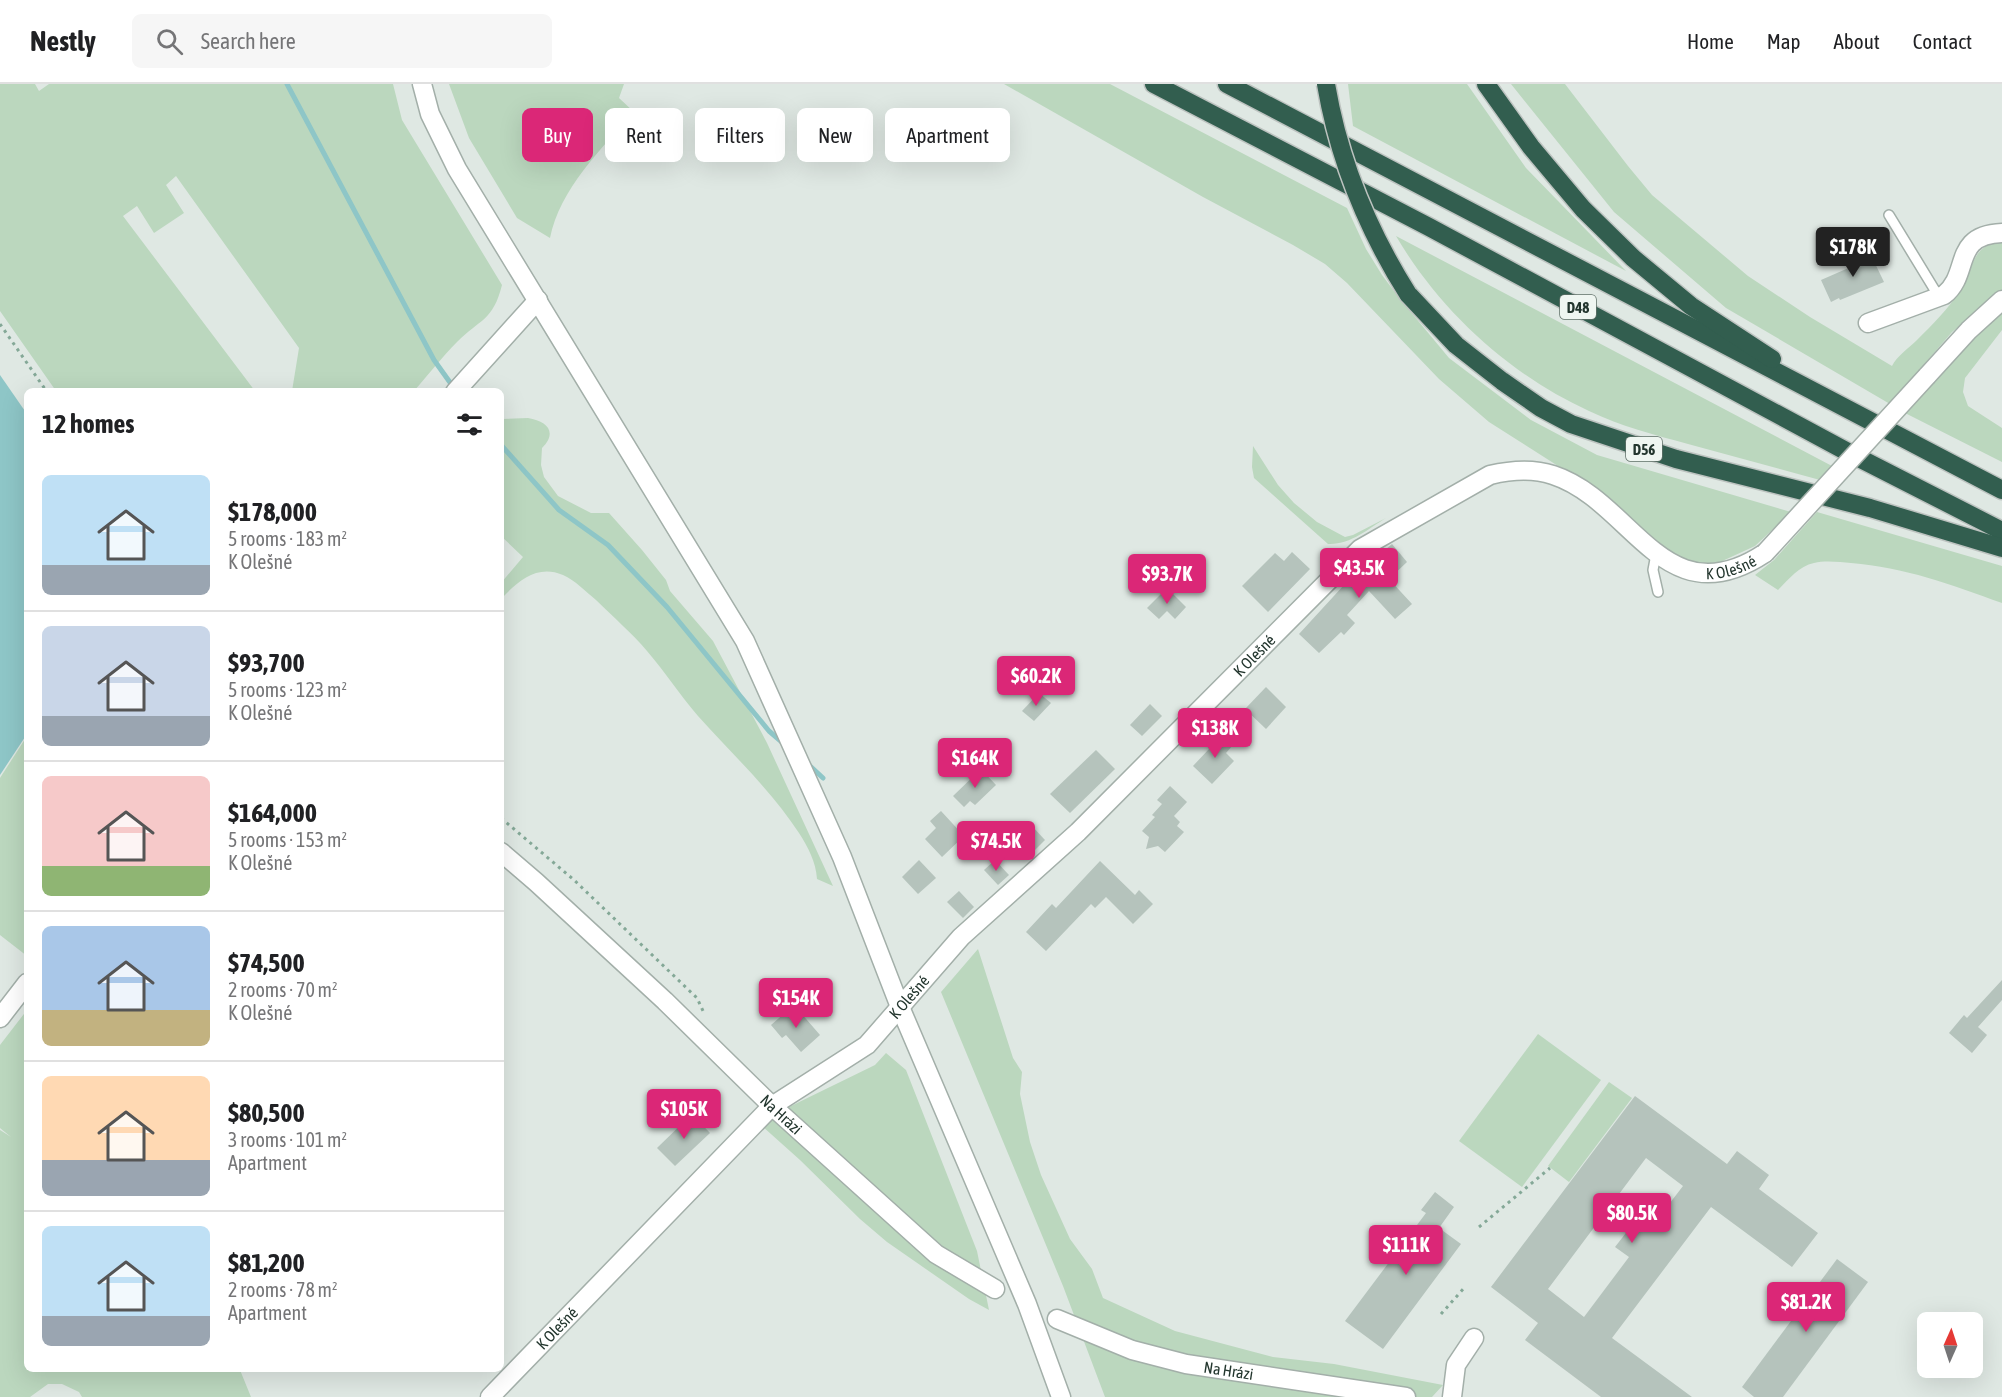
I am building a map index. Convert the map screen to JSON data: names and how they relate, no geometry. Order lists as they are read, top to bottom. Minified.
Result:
{"streets":{"highway":["D48","D56"],"street":["K Olešné","Na Hrázi"]},"crossings":[["K Olešné","Na Hrázi"]],"north":"top","page":{"header":"Nestly","search":"Search here","nav":["Home","Map","About","Contact"],"chip":["Buy","Rent","Filters","New","Apartment"],"price":["$178K","$43.5K","$93.7K","$60.2K","$138K","$164K","$74.5K","$154K","$105K","$80.5K","$111K","$81.2K"],"heading":"12 homes","list":[{"name":"$178,000","note":"5 rooms · 183 m² · K Olešné"},{"name":"$93,700","note":"5 rooms · 123 m² · K Olešné"},{"name":"$164,000","note":"5 rooms · 153 m² · K Olešné"},{"name":"$74,500","note":"2 rooms · 70 m² · K Olešné"},{"name":"$80,500","note":"3 rooms · 101 m² · Apartment"},{"name":"$81,200","note":"2 rooms · 78 m² · Apartment"}]}}
